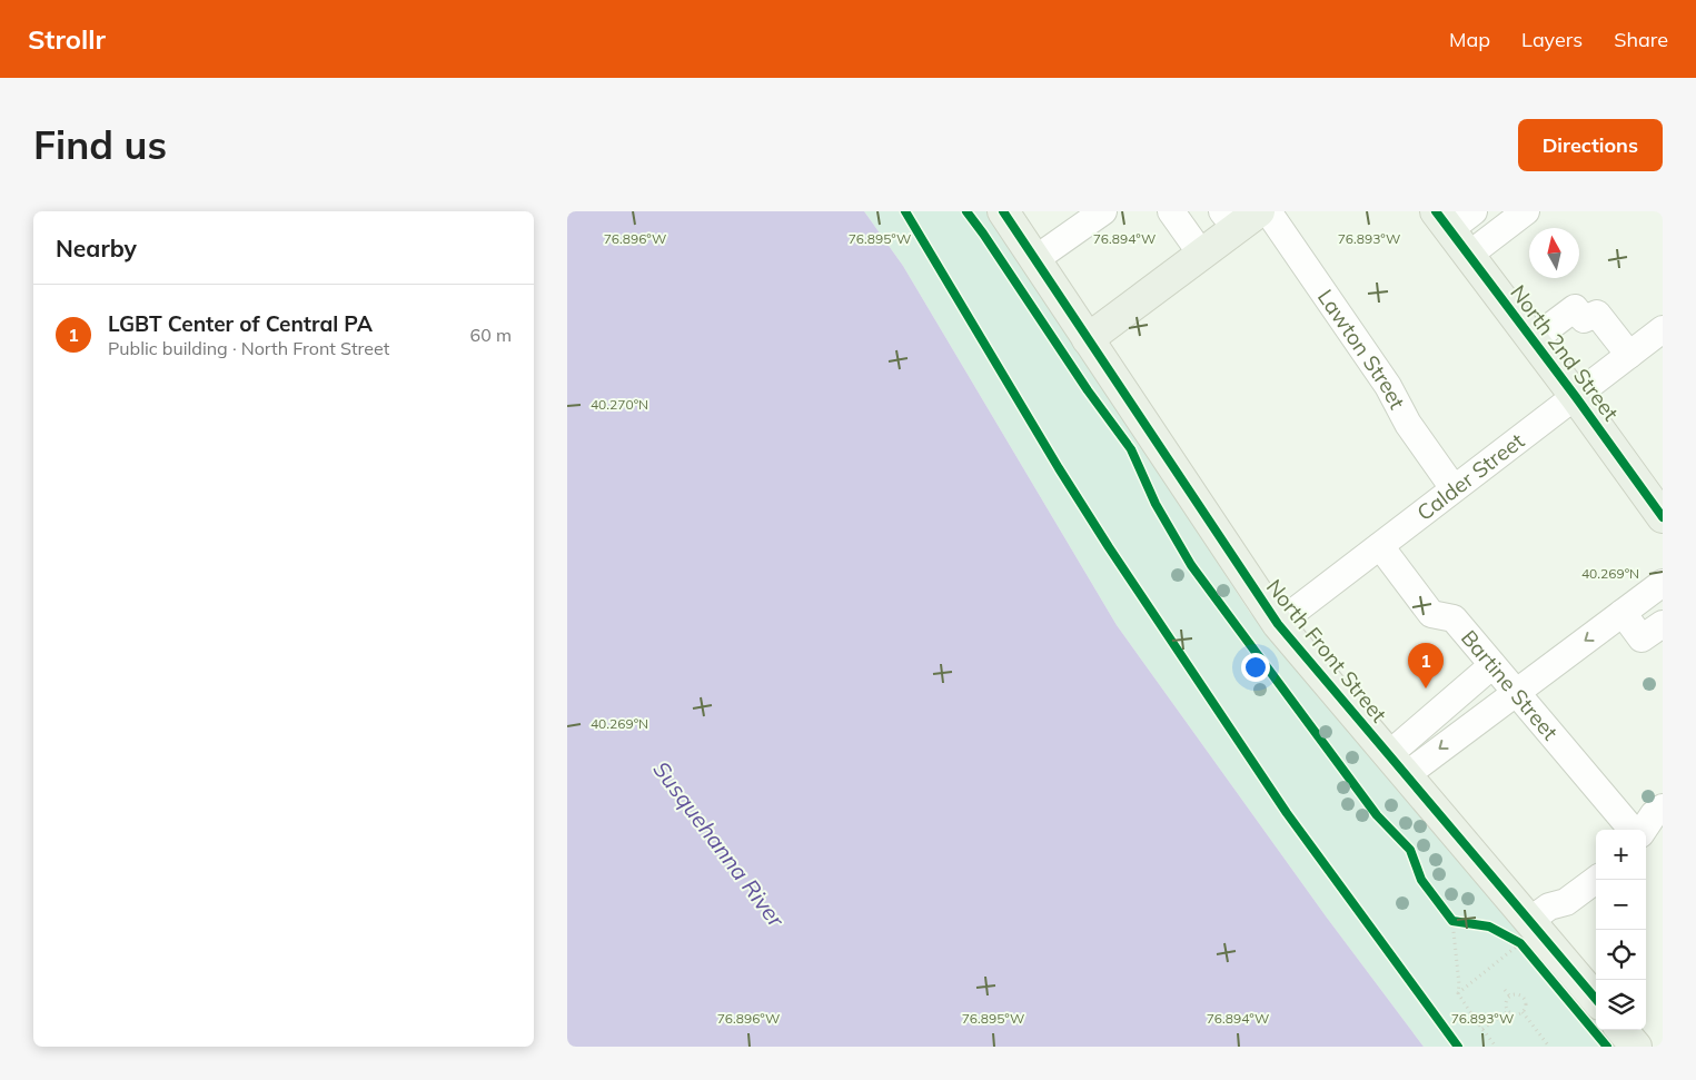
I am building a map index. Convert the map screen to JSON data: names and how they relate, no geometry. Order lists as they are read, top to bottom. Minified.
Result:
{"streets":{"main road":["North 2nd Street","North Front Street"],"street":["Lawton Street","Calder Street","Bartine Street"]},"crossings":[["Lawton Street","Calder Street"],["North 2nd Street","Calder Street"],["Calder Street","North Front Street"],["Calder Street","Bartine Street"]],"water":["Susquehanna River"],"north":"top","page":{"header":"Strollr","nav":["Map","Layers","Share"],"buttons":"Directions","title":"Find us","heading":"Nearby","list":[{"mark":"1","name":"LGBT Center of Central PA","note":"Public building · North Front Street","value":"60 m"}],"pins":"1","map_buttons":["+","−"]},"coordinates":["76.896°W","76.895°W","76.894°W","76.893°W","40.270°N","40.269°N"]}
